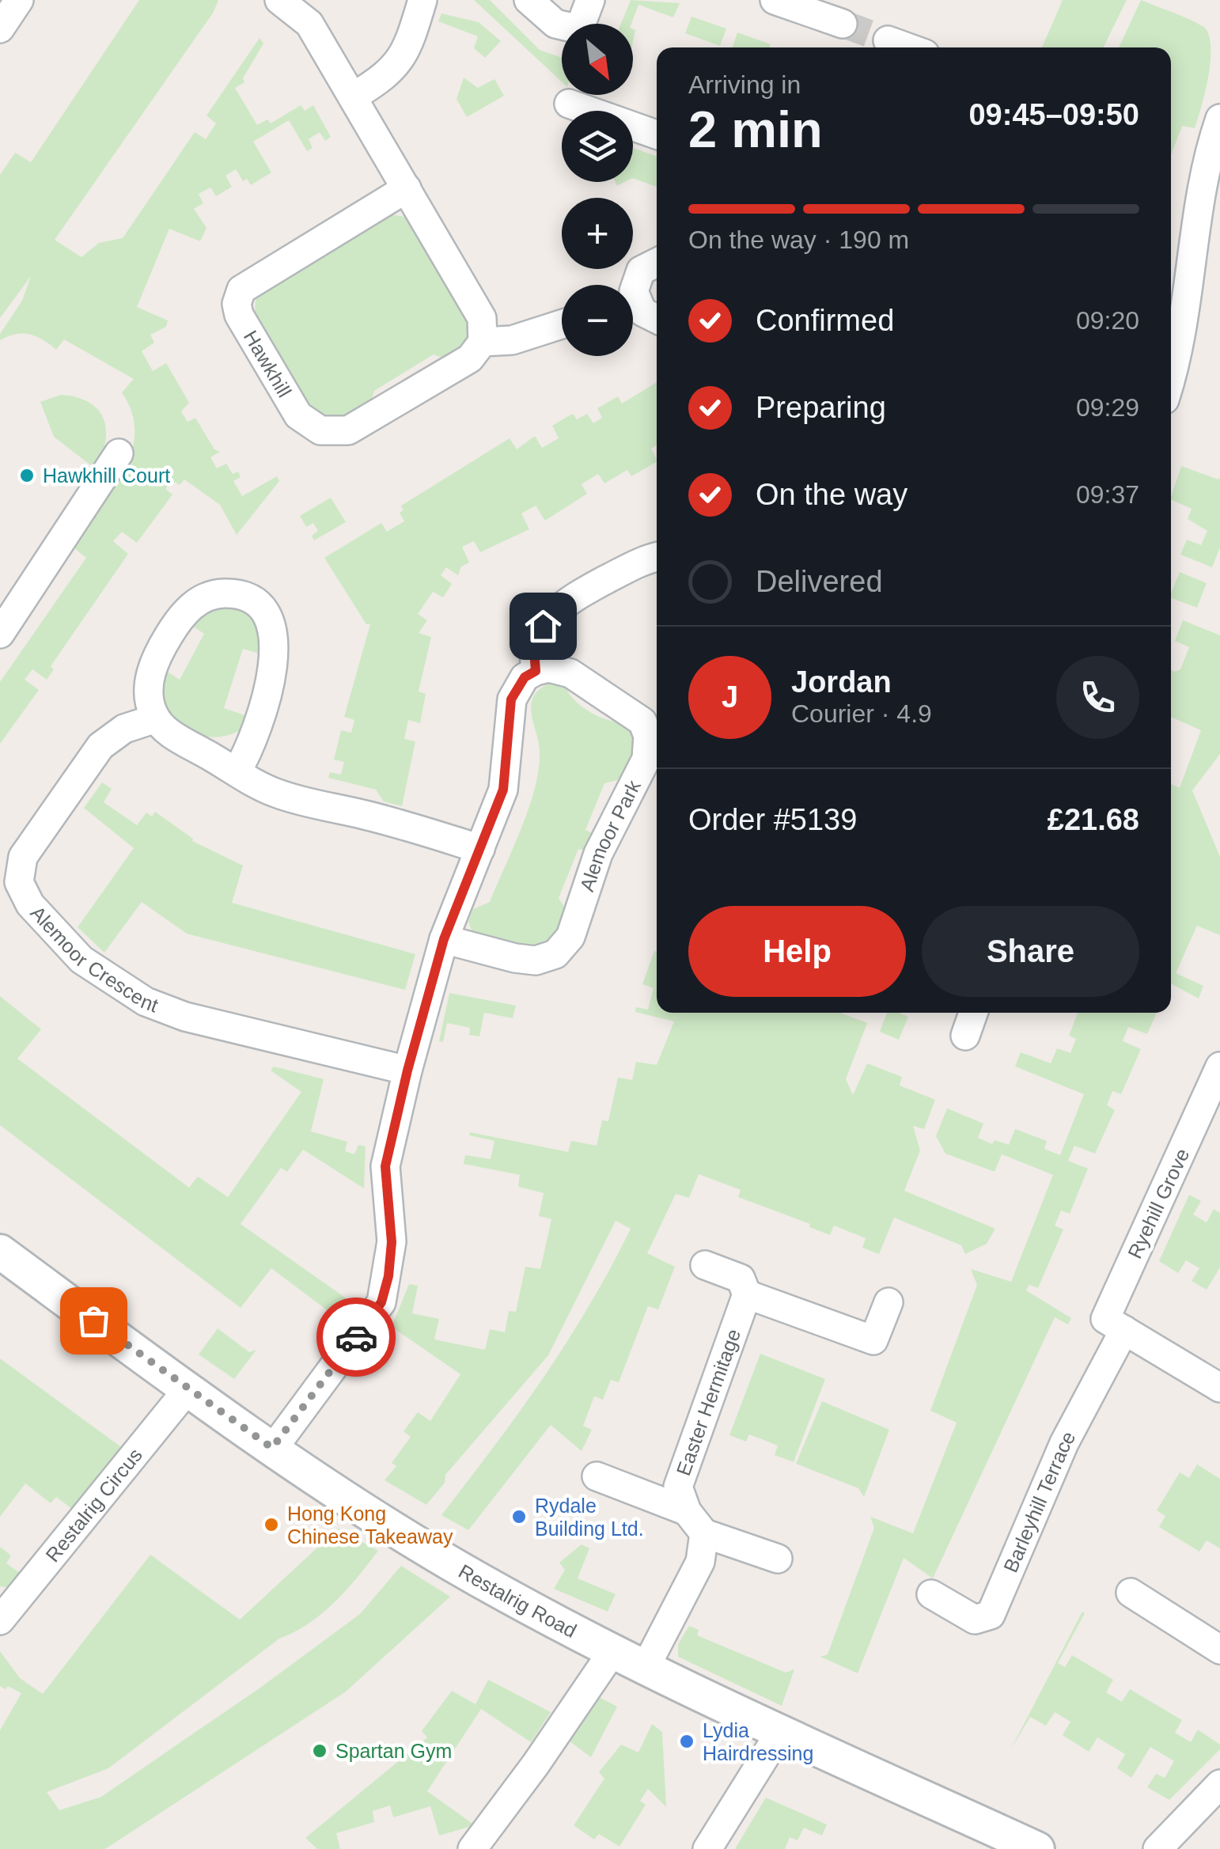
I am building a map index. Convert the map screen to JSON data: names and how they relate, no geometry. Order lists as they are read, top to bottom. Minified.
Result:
{"streets":{"street":["Hawkhill","Alemoor Park","Alemoor Crescent","Ryehill Grove","Easter Hermitage","Barleyhill Terrace","Restalrig Circus","Restalrig Road"]},"crossings":[["Ryehill Grove","Barleyhill Terrace"],["Easter Hermitage","Restalrig Road"],["Restalrig Circus","Restalrig Road"]],"places":["Hawkhill Court","Rydale Building Ltd.","Hong Kong Chinese Takeaway","Lydia Hairdressing","Spartan Gym"],"north":"bottom right","page":{"map_buttons":["+","−"],"heading":["2 min","Arriving in","09:45–09:50"],"panel":["Jordan","Courier · 4.9","Order #5139","£21.68"],"bar":"On the way · 190 m","list":[["Confirmed","09:20"],["Preparing","09:29"],["On the way","09:37"],"Delivered"],"round":"J","buttons":["Help","Share"]}}
